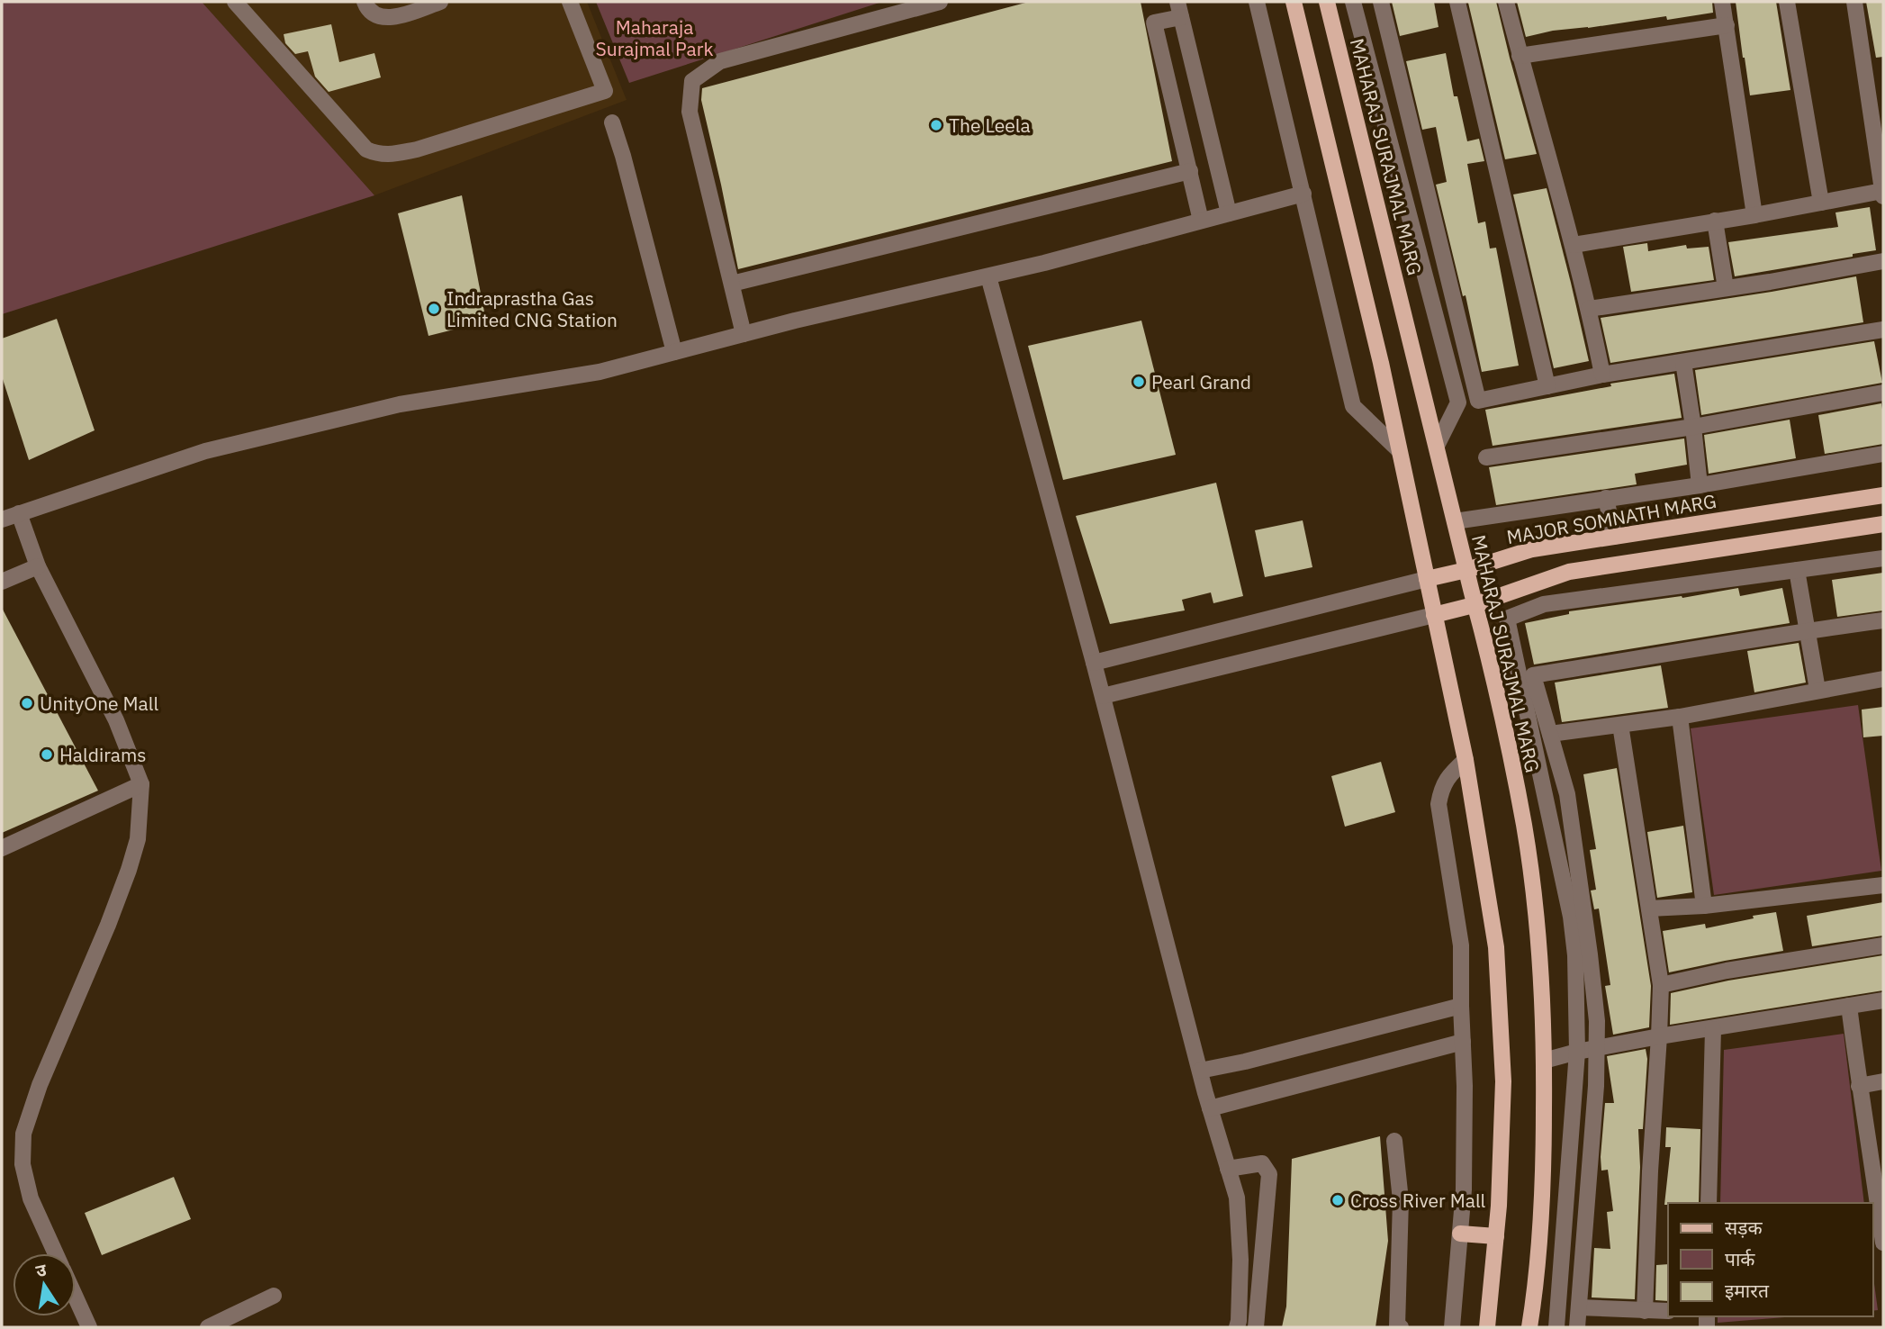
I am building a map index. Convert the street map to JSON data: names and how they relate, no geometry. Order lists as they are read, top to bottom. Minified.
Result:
{"streets":{"main road":["MAHARAJ SURAJMAL MARG","MAJOR SOMNATH MARG"]},"crossings":[["MAHARAJ SURAJMAL MARG","MAJOR SOMNATH MARG"]],"parks":["Maharaja Surajmal Park"],"places":["The Leela","Indraprastha Gas Limited CNG Station","Pearl Grand","UnityOne Mall","Haldirams","Cross River Mall"],"legend":["सड़क","पार्क","इमारत"],"north":"top"}
